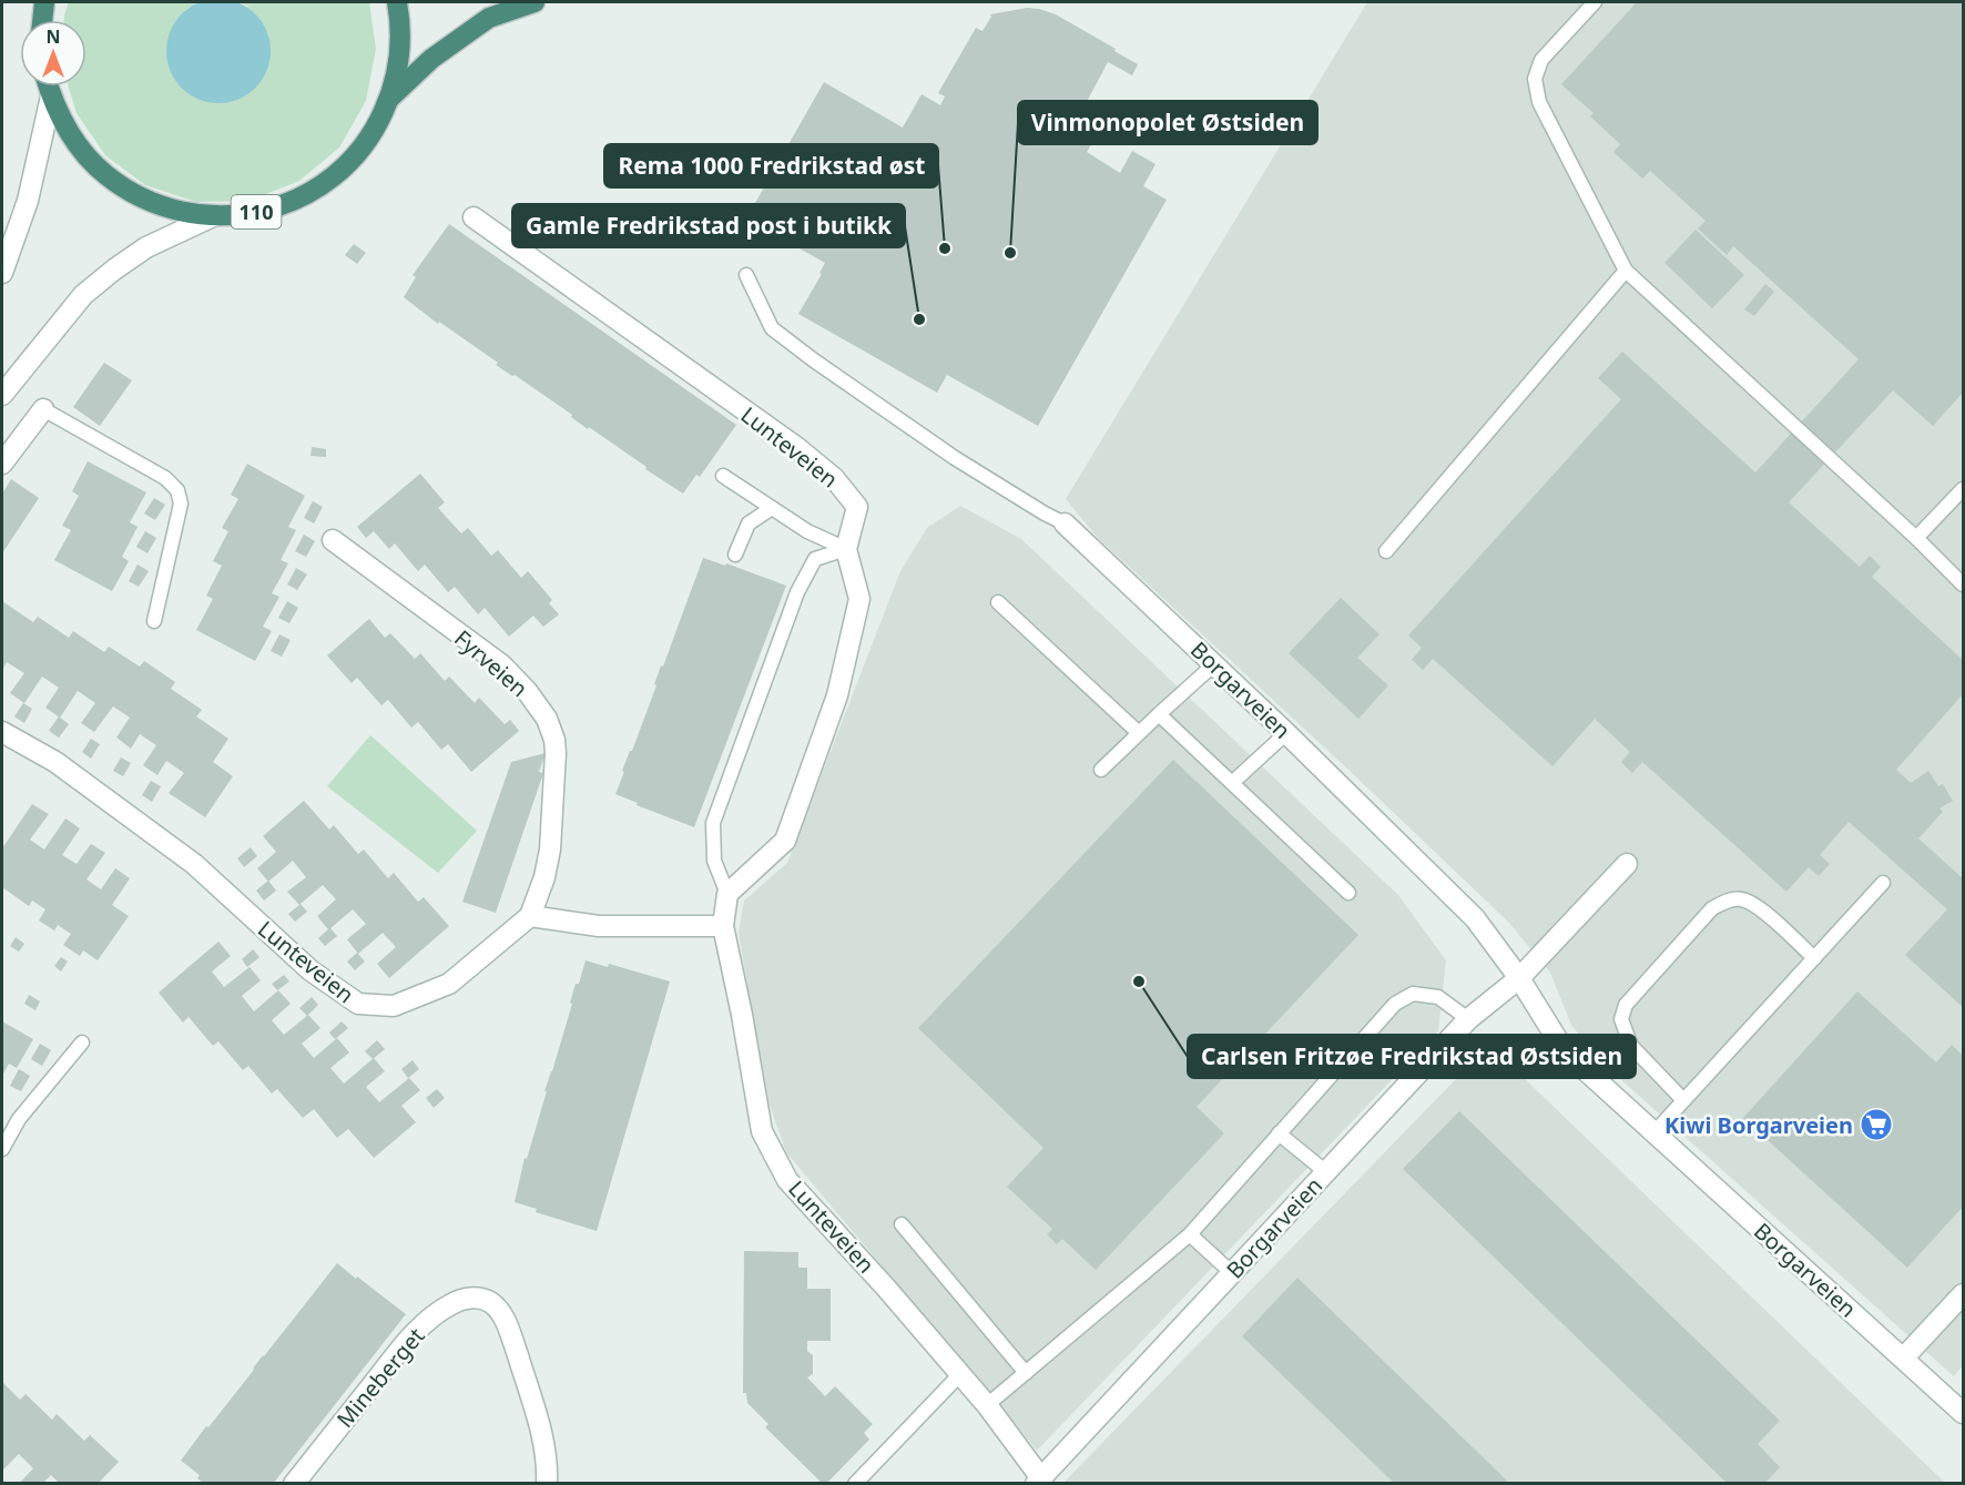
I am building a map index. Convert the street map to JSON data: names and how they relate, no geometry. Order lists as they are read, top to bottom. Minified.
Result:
{"streets":{"highway":["110"],"street":["Lunteveien","Fyrveien","Borgarveien","Mineberget"]},"crossings":[["Lunteveien","Fyrveien"],["Lunteveien","Borgarveien"]],"places":{"other":["Rema 1000 Fredrikstad øst","Vinmonopolet Østsiden","Gamle Fredrikstad post i butikk","Carlsen Fritzøe Fredrikstad Østsiden"],"supermarket":["Kiwi Borgarveien"]},"north":"top"}
